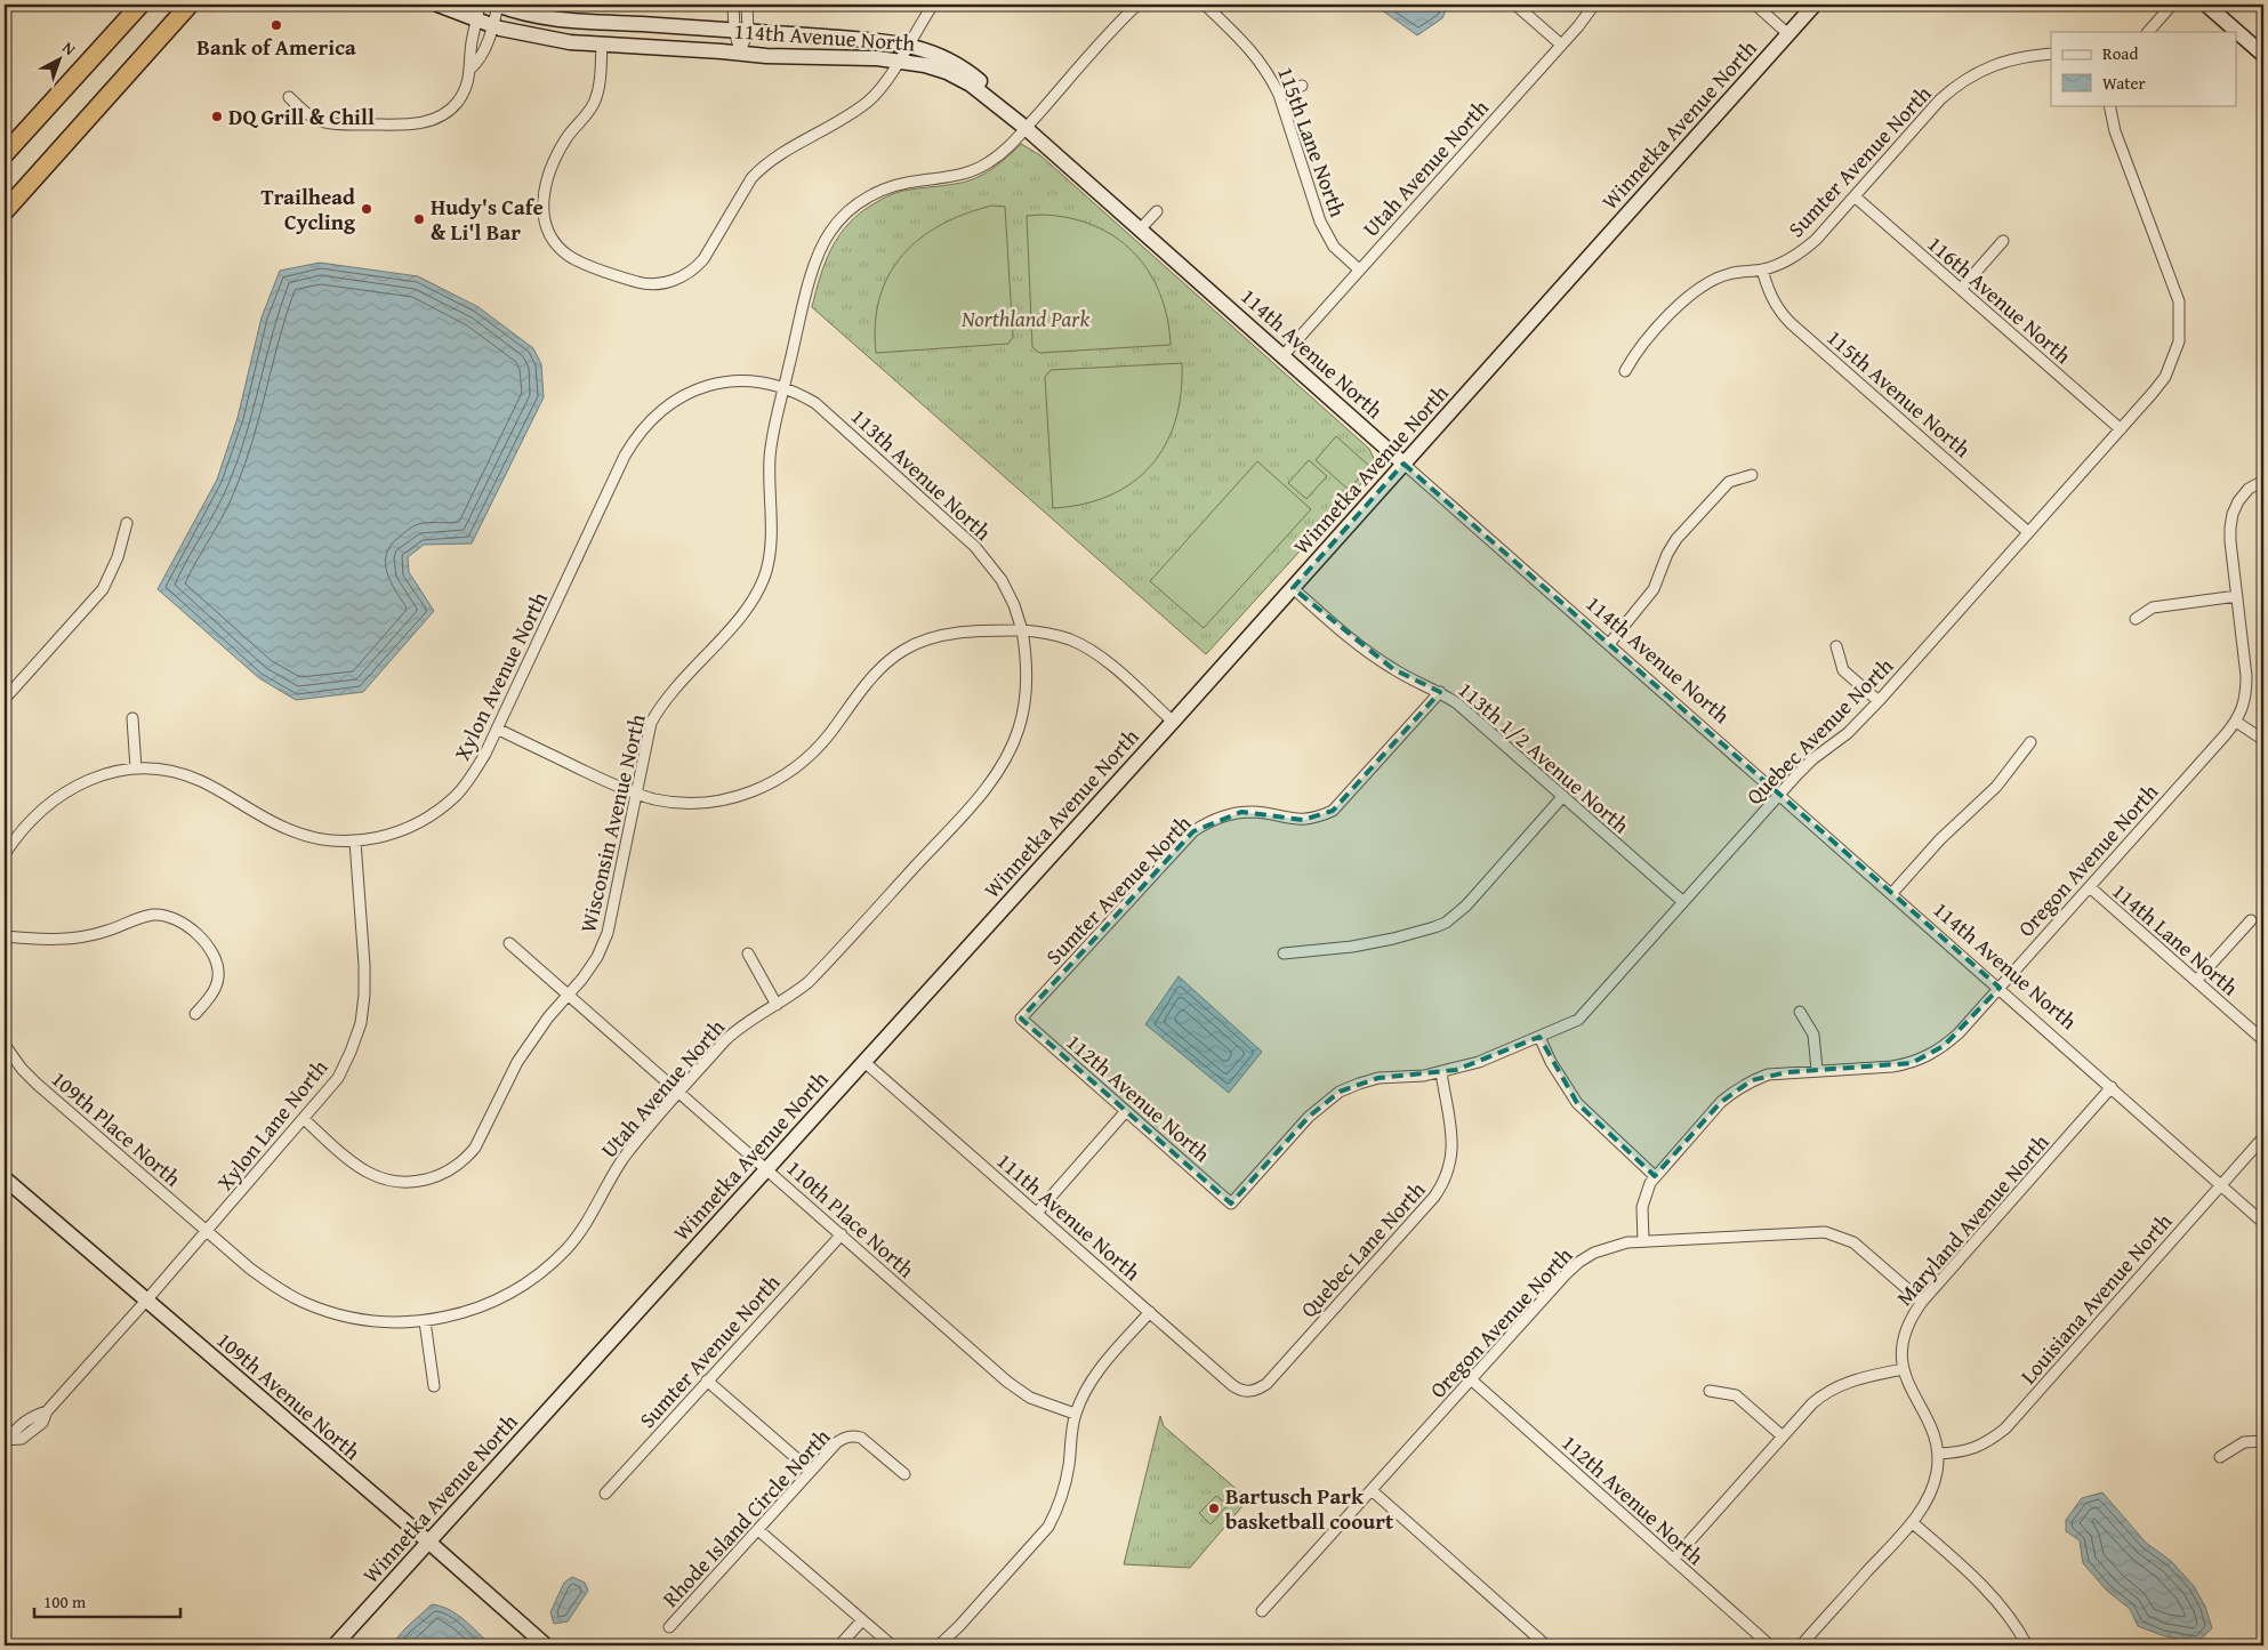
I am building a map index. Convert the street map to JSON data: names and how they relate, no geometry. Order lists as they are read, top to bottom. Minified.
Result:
{"streets":{"street":["114th Avenue North","Winnetka Avenue North","115th Lane North","Sumter Avenue North","Utah Avenue North","116th Avenue North","115th Avenue North","113th Avenue North","Xylon Avenue North","Quebec Avenue North","113th 1/2 Avenue North","Wisconsin Avenue North","Oregon Avenue North","114th Lane North","112th Avenue North","Xylon Lane North","109th Place North","111th Avenue North","110th Place North","Maryland Avenue North","Quebec Lane North","Louisiana Avenue North","109th Avenue North","Rhode Island Circle North"]},"crossings":[["114th Avenue North","Winnetka Avenue North"],["114th Avenue North","Utah Avenue North"],["114th Avenue North","Quebec Avenue North"],["114th Avenue North","Wisconsin Avenue North"],["114th Avenue North","Oregon Avenue North"],["114th Avenue North","Maryland Avenue North"],["114th Avenue North","Louisiana Avenue North"],["Winnetka Avenue North","113th 1/2 Avenue North"],["Winnetka Avenue North","111th Avenue North"],["Winnetka Avenue North","110th Place North"],["Winnetka Avenue North","109th Avenue North"],["115th Lane North","Utah Avenue North"],["Sumter Avenue North","116th Avenue North"],["Sumter Avenue North","115th Avenue North"],["Sumter Avenue North","113th 1/2 Avenue North"],["Sumter Avenue North","112th Avenue North"],["Sumter Avenue North","110th Place North"],["Utah Avenue North","113th Avenue North"],["Utah Avenue North","109th Place North"],["Utah Avenue North","110th Place North"],["116th Avenue North","Quebec Avenue North"],["115th Avenue North","Quebec Avenue North"],["113th Avenue North","Xylon Avenue North"],["113th Avenue North","Wisconsin Avenue North"],["Xylon Avenue North","Wisconsin Avenue North"],["Xylon Avenue North","Xylon Lane North"],["Quebec Avenue North","113th 1/2 Avenue North"],["Quebec Avenue North","112th Avenue North"],["Quebec Avenue North","Quebec Lane North"],["Wisconsin Avenue North","Xylon Lane North"],["Wisconsin Avenue North","110th Place North"],["Oregon Avenue North","114th Lane North"],["Oregon Avenue North","112th Avenue North"],["Xylon Lane North","109th Place North"],["Xylon Lane North","109th Avenue North"],["111th Avenue North","Quebec Lane North"],["Maryland Avenue North","Louisiana Avenue North"]],"parks":["Northland Park"],"places":["Bank of America","DQ Grill & Chill","Trailhead Cycling","Hudy's Cafe & Li'l Bar","Bartusch Park basketball coourt"],"legend":["Road","Water"],"scale_bar":"100 m","north":"top right"}
